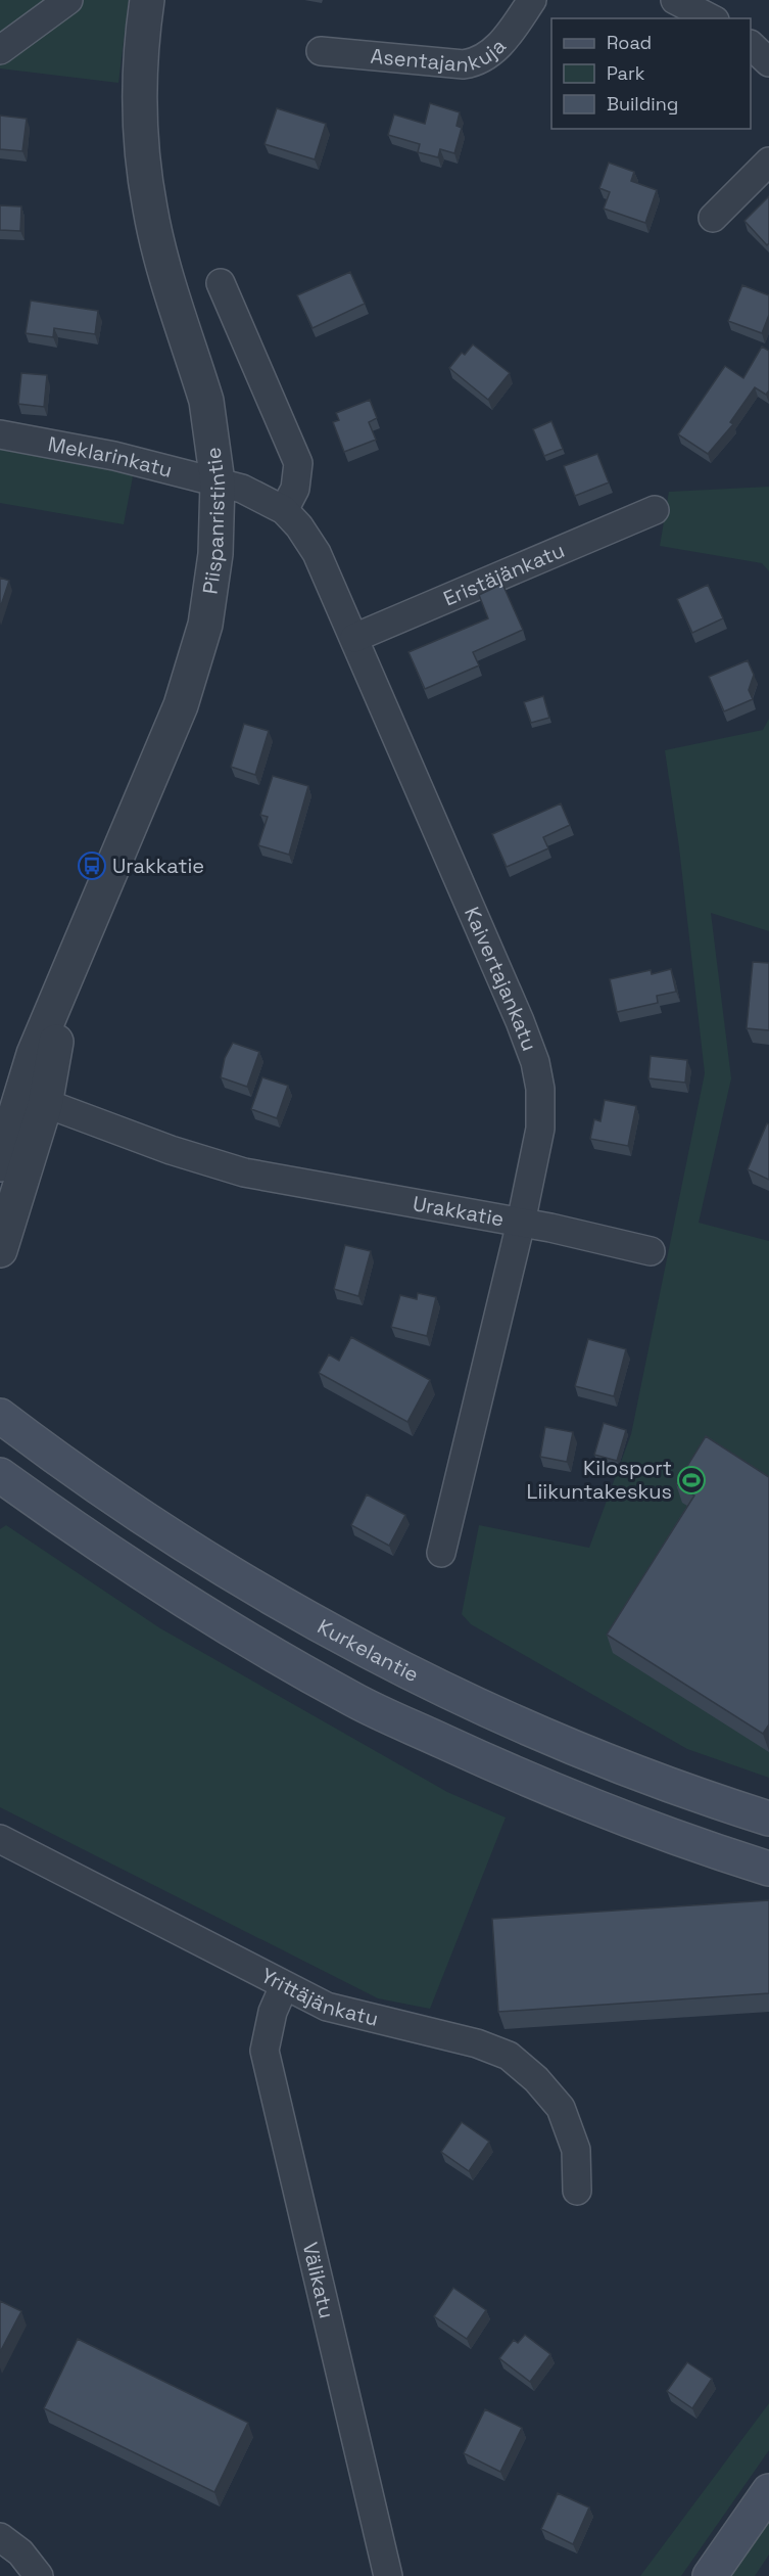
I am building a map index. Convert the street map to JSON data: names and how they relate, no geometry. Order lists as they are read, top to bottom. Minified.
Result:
{"streets":{"main road":["Kurkelantie"],"street":["Asentajankuja","Meklarinkatu","Piispanristintie","Eristäjänkatu","Kaivertajankatu","Urakkatie","Yrittäjänkatu","Välikatu"]},"crossings":[["Meklarinkatu","Piispanristintie"],["Meklarinkatu","Kaivertajankatu"],["Piispanristintie","Kaivertajankatu"],["Piispanristintie","Urakkatie"],["Eristäjänkatu","Kaivertajankatu"],["Kaivertajankatu","Urakkatie"],["Yrittäjänkatu","Välikatu"]],"places":{"bus stop":["Urakkatie"],"sports":["Kilosport Liikuntakeskus"]},"legend":["Road","Park","Building"]}
